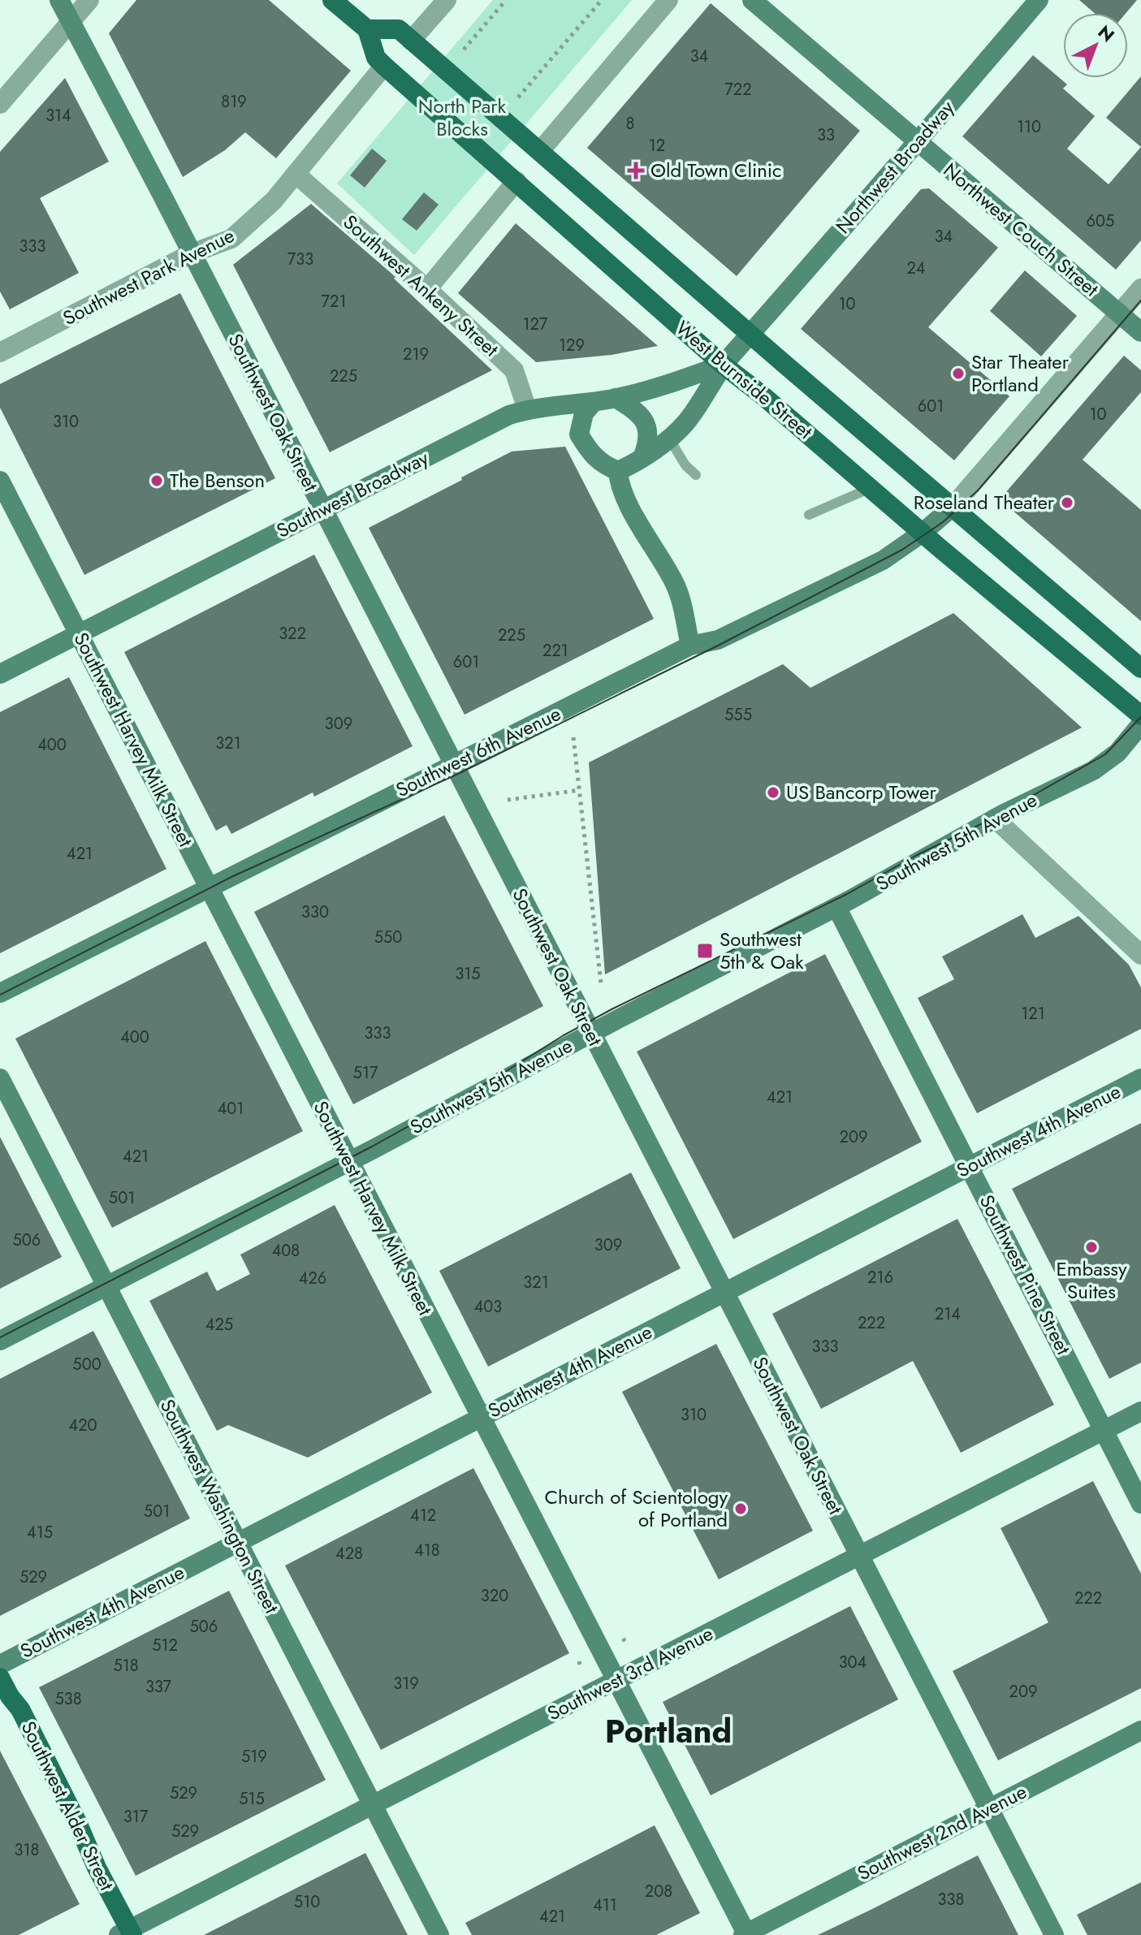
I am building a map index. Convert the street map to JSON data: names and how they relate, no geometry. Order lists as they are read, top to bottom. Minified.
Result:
{"streets":{"main road":["West Burnside Street","Southwest Alder Street"],"street":["Northwest Broadway","Northwest Couch Street","Southwest Park Avenue","Southwest Ankeny Street","Southwest Oak Street","Southwest Broadway","Southwest Harvey Milk Street","Southwest 6th Avenue","Southwest 5th Avenue","Southwest 4th Avenue","Southwest Pine Street","Southwest Washington Street","Southwest 3rd Avenue","Southwest 2nd Avenue"]},"crossings":[["Northwest Broadway","Northwest Couch Street"],["Northwest Broadway","West Burnside Street"],["Northwest Broadway","Southwest Broadway"],["Southwest Park Avenue","Southwest Ankeny Street"],["Southwest Park Avenue","West Burnside Street"],["Southwest Park Avenue","Southwest Oak Street"],["Southwest Ankeny Street","Southwest Broadway"],["West Burnside Street","Southwest Broadway"],["West Burnside Street","Southwest 6th Avenue"],["Southwest Oak Street","Southwest Broadway"],["Southwest Oak Street","Southwest 6th Avenue"],["Southwest Oak Street","Southwest 5th Avenue"],["Southwest Oak Street","Southwest 4th Avenue"],["Southwest Oak Street","Southwest 3rd Avenue"],["Southwest Oak Street","Southwest 2nd Avenue"],["Southwest Broadway","Southwest Harvey Milk Street"],["Southwest Harvey Milk Street","Southwest 6th Avenue"],["Southwest Harvey Milk Street","Southwest 5th Avenue"],["Southwest Harvey Milk Street","Southwest 4th Avenue"],["Southwest Harvey Milk Street","Southwest 3rd Avenue"],["Southwest Harvey Milk Street","Southwest 2nd Avenue"],["Southwest 5th Avenue","Southwest Pine Street"],["Southwest 5th Avenue","Southwest Washington Street"],["Southwest 4th Avenue","Southwest Pine Street"],["Southwest 4th Avenue","Southwest Washington Street"],["Southwest Pine Street","Southwest 3rd Avenue"],["Southwest Washington Street","Southwest 3rd Avenue"],["Southwest 3rd Avenue","Southwest Alder Street"]],"districts":["Portland"],"parks":["North Park Blocks"],"places":{"health":["Old Town Clinic"],"other":["Star Theater Portland","The Benson","Roseland Theater","US Bancorp Tower","Embassy Suites","Church of Scientology of Portland"],"transit":["Southwest 5th & Oak"]},"house_numbers":["34","722","819","314","8","110","33","12","605","34","333","733","24","721","10","127","129","219","225","601","10","310","322","225","221","601","555","309","321","400","421","330","550","315","121","333","400","517","421","401","209","421","501","506","309","408","216","426","321","403","214","222","425","333","500","310","420","501","412","415","418","428","529","320","222","506","512","304","518","319","337","209","538","519","529","515","317","529","318","208","338","510","411","421"],"north":"top right"}
